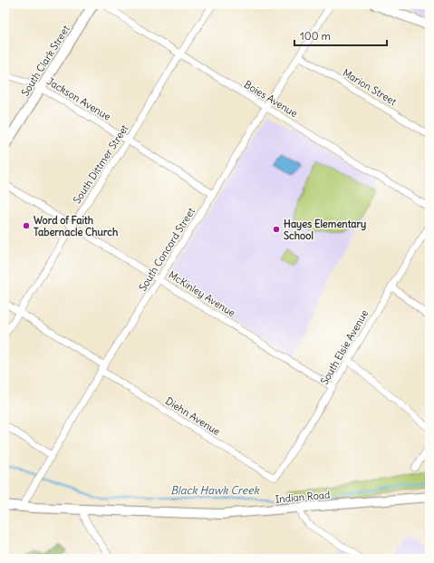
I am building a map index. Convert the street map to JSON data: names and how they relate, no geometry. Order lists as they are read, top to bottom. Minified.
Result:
{"streets":{"street":["South Clark Street","Marion Street","Jackson Avenue","Boies Avenue","South Dittmer Street","South Concord Street","McKinley Avenue","South Elsie Avenue","Diehn Avenue","Indian Road"]},"crossings":[["South Clark Street","Jackson Avenue"],["Marion Street","South Concord Street"],["Jackson Avenue","South Dittmer Street"],["Jackson Avenue","South Concord Street"],["Boies Avenue","South Dittmer Street"],["Boies Avenue","South Concord Street"],["South Dittmer Street","McKinley Avenue"],["South Dittmer Street","Diehn Avenue"],["South Concord Street","McKinley Avenue"],["South Concord Street","Diehn Avenue"],["South Concord Street","Indian Road"],["McKinley Avenue","South Elsie Avenue"],["South Elsie Avenue","Diehn Avenue"]],"water":["Black Hawk Creek"],"places":["Word of Faith Tabernacle Church","Hayes Elementary School"],"scale_bar":"100 m"}
